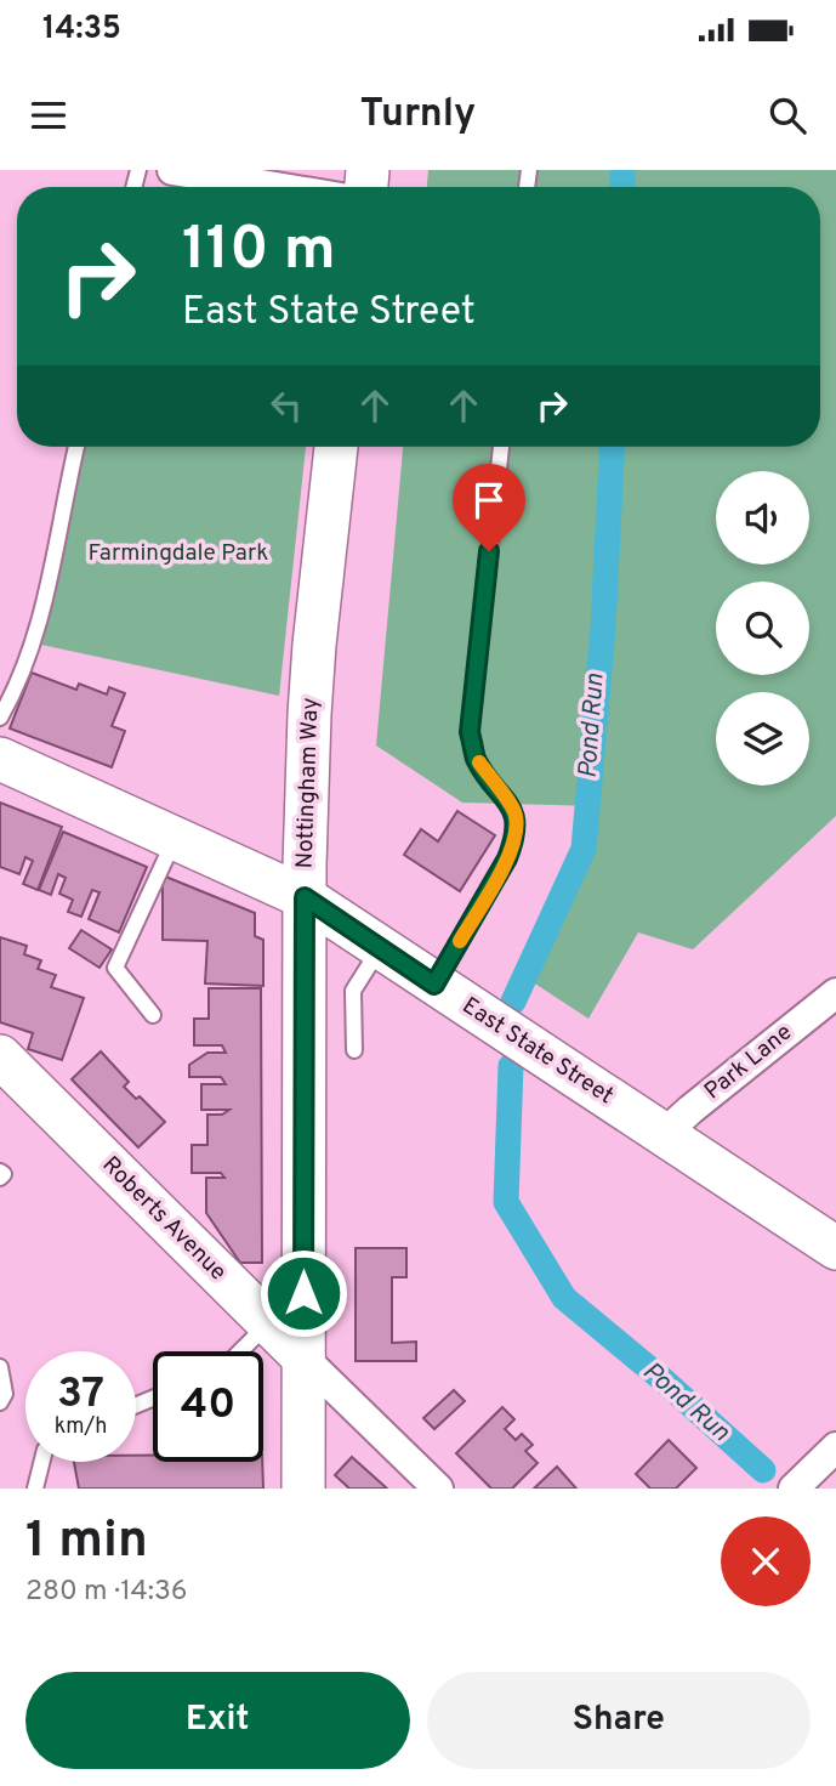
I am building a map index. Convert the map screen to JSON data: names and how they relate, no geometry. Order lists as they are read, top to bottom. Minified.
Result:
{"streets":{"street":["Nottingham Way","East State Street","Park Lane","Roberts Avenue"]},"crossings":[["Nottingham Way","East State Street"],["Nottingham Way","Roberts Avenue"],["East State Street","Park Lane"]],"water":["Pond Run"],"parks":["Farmingdale Park"],"page":{"status":"14:35","header":"Turnly","turn":["110 m","East State Street"],"speed":"37 km/h","limit":"40","heading":["1 min","280 m · 14:36"],"buttons":["Exit","Share"]}}
